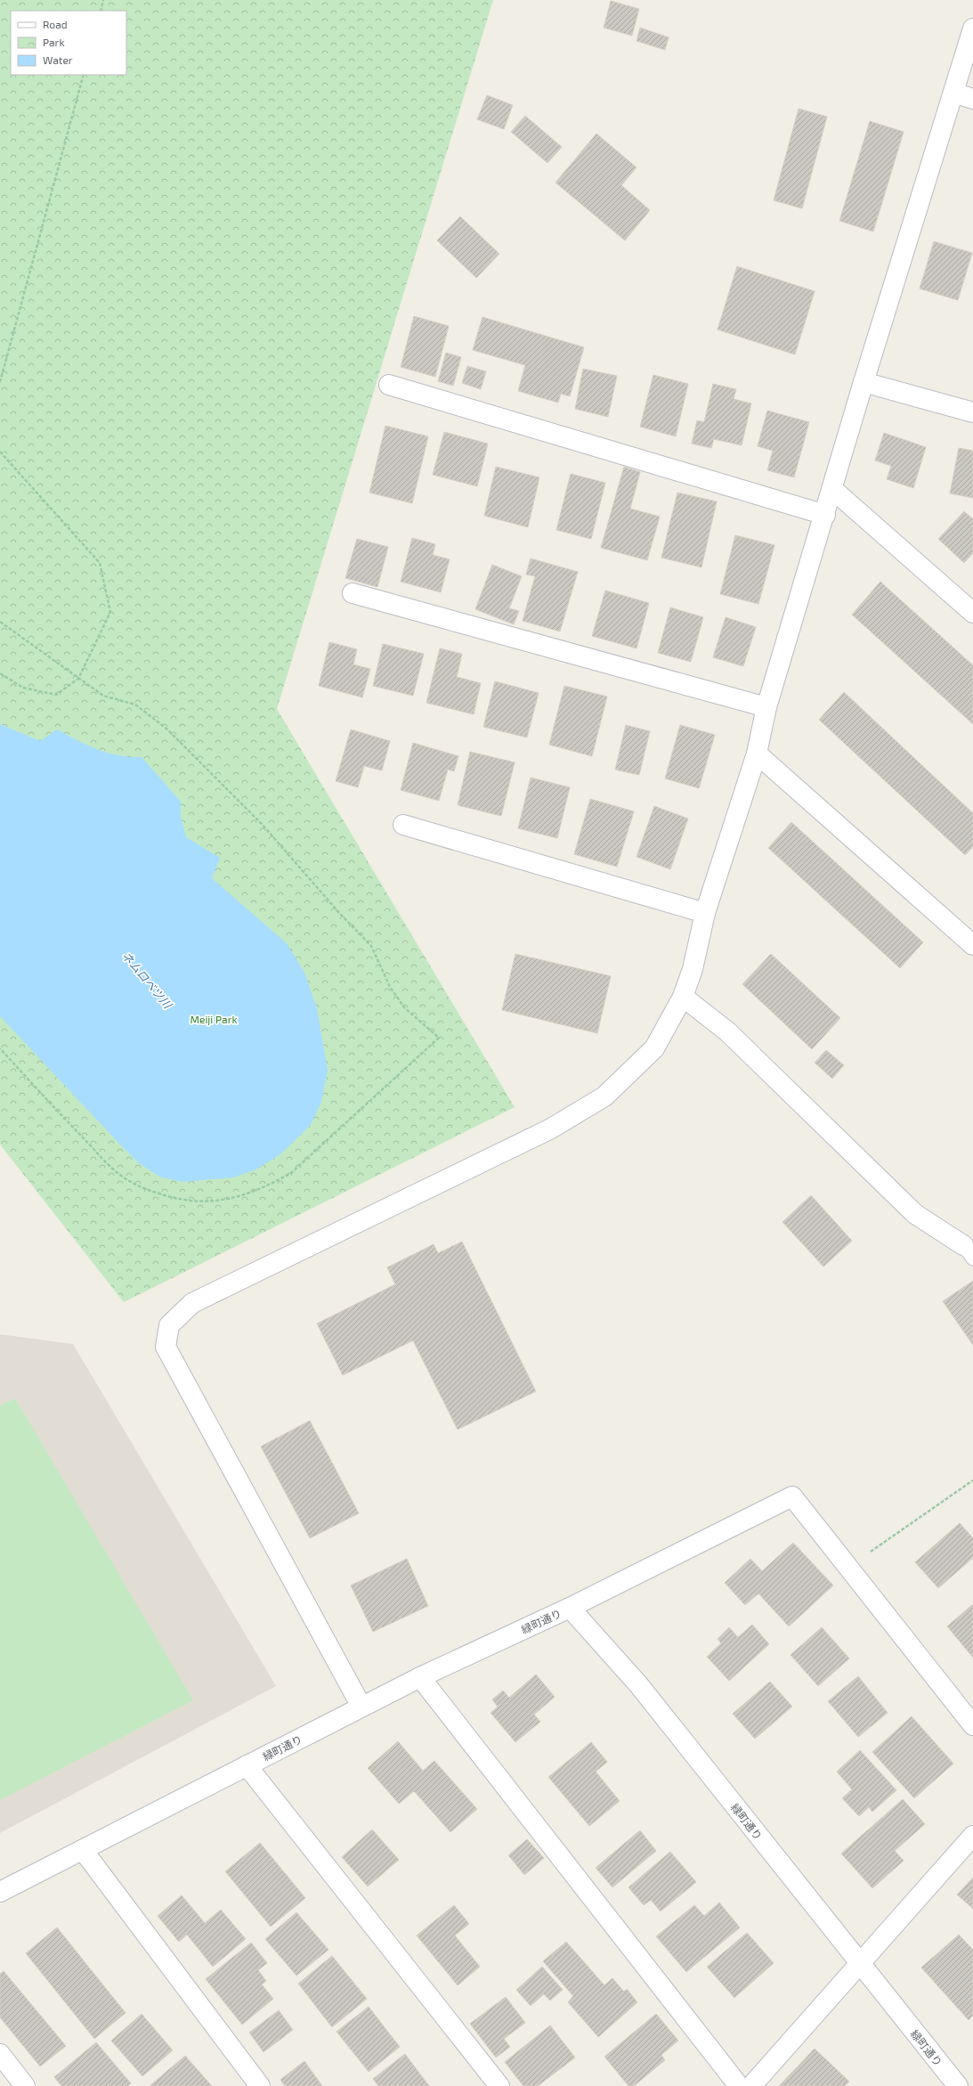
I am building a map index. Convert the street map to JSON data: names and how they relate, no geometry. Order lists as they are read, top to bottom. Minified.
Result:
{"streets":{"street":["緑町通り"]},"water":["ネムロベツ川"],"parks":["Meiji Park"],"legend":["Road","Park","Water"]}
